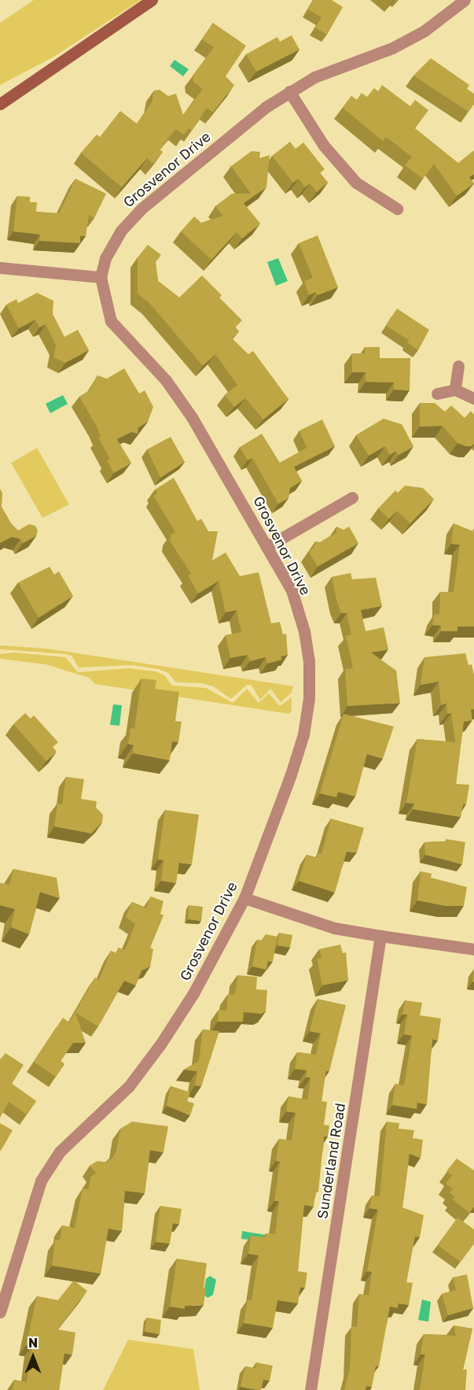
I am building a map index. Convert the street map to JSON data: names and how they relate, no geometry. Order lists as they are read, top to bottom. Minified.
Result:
{"streets":{"street":["Grosvenor Drive","Sunderland Road"]},"north":"top"}
